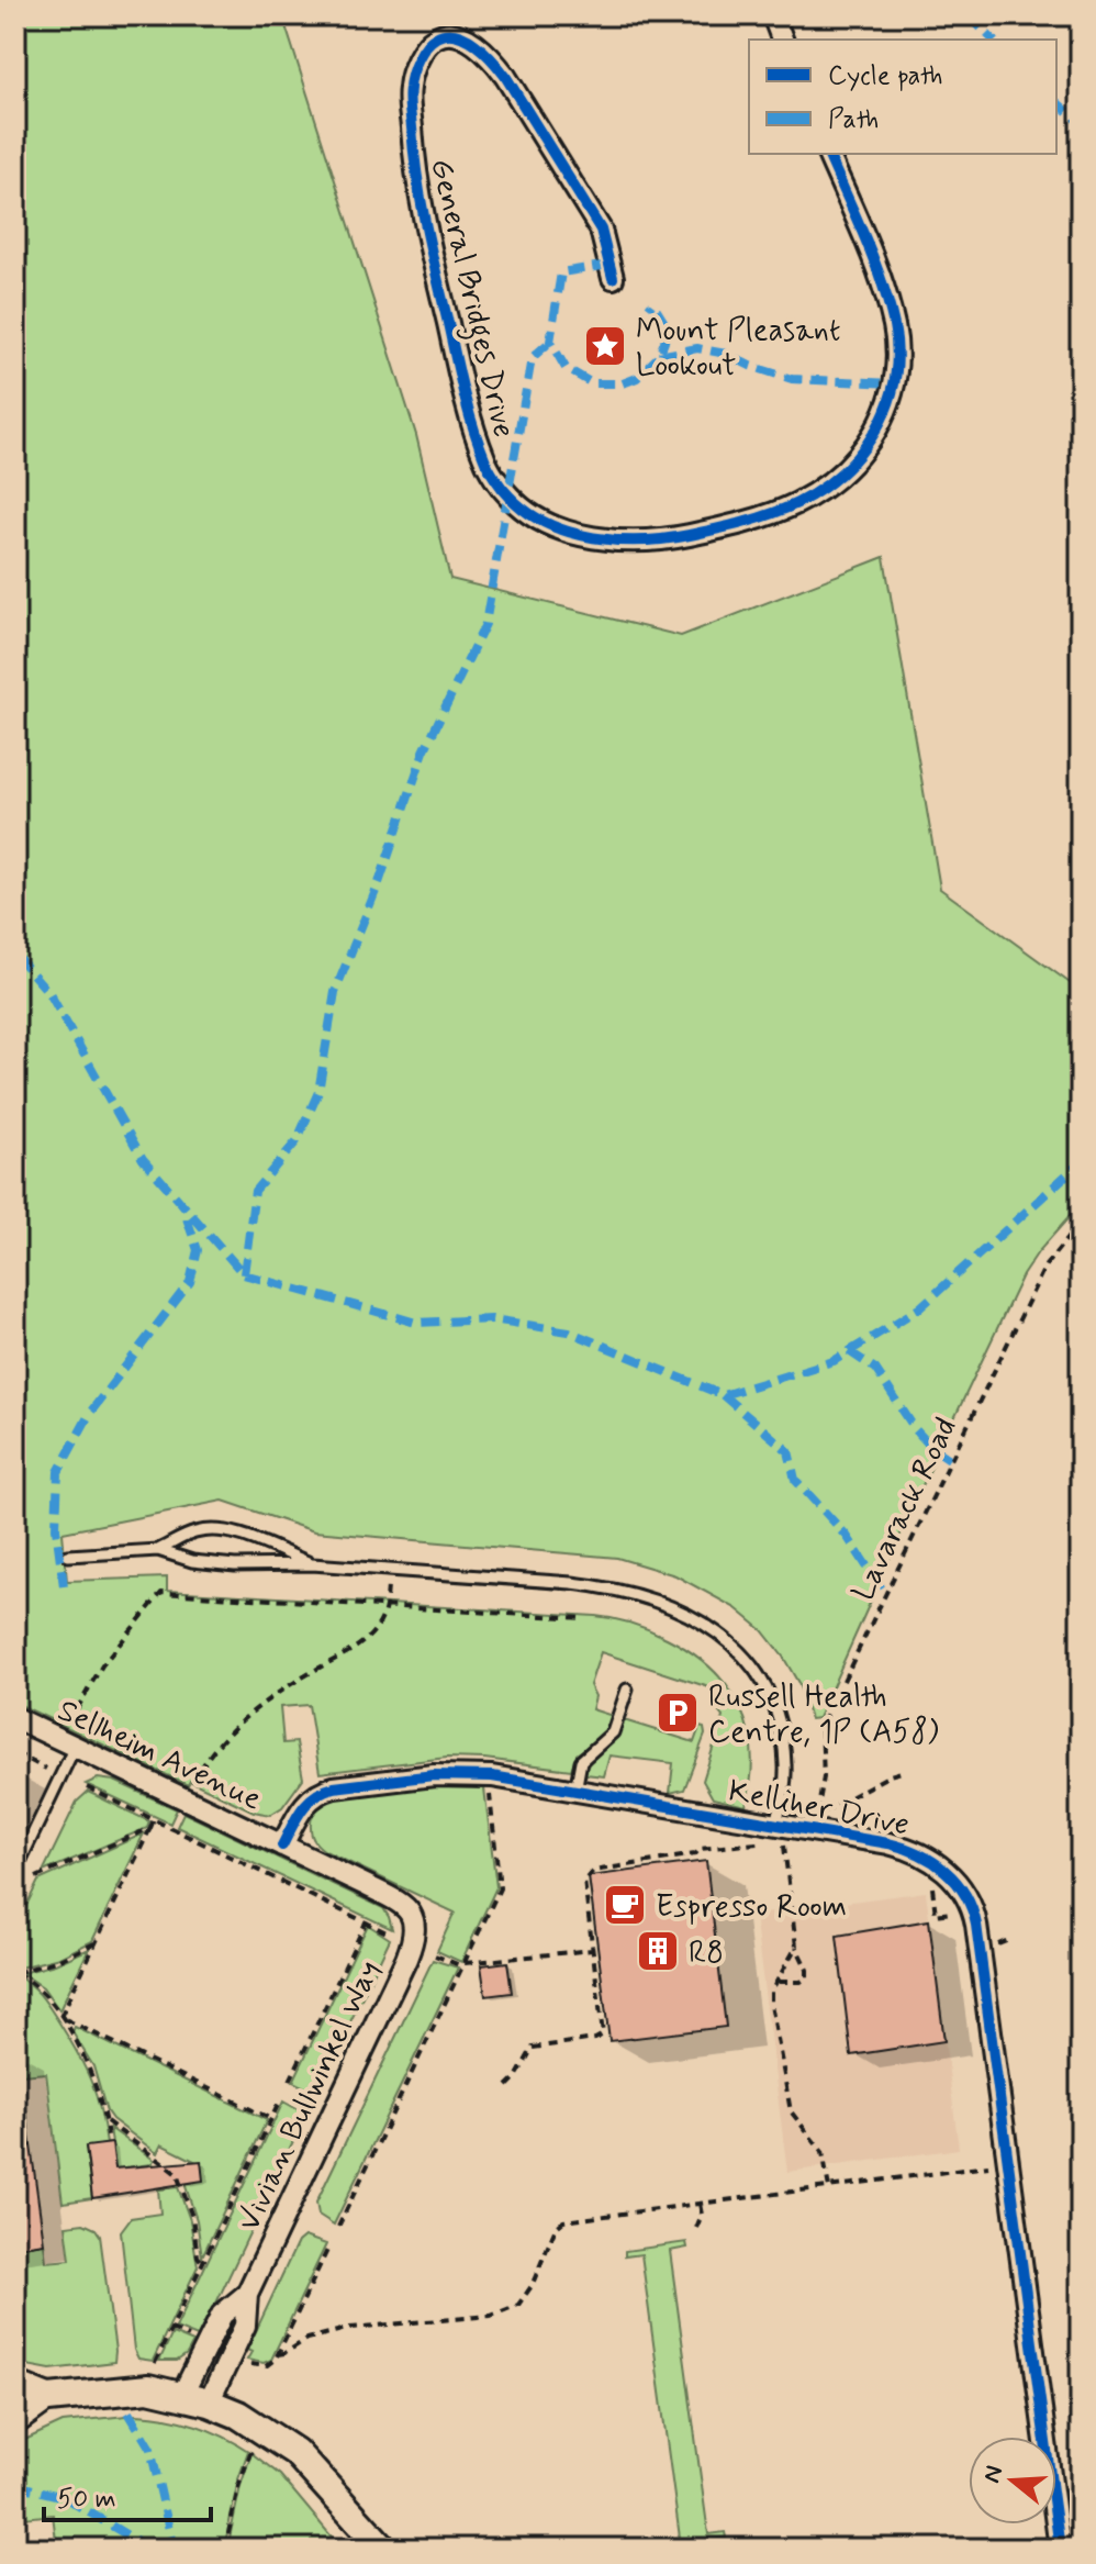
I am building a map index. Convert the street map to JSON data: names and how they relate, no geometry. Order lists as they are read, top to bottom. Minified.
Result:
{"streets":{"street":["General Bridges Drive","Sellheim Avenue","Kelliher Drive","Vivian Bullwinkel Way"],"path":["Lavarack Road"]},"crossings":[["Sellheim Avenue","Kelliher Drive"],["Sellheim Avenue","Vivian Bullwinkel Way"]],"places":{"place":["Mount Pleasant Lookout"],"parking":["Russell Health Centre, 1P (A58)"],"cafe":["Espresso Room"],"building":["R8"]},"legend":["Cycle path","Path"],"scale_bar":"50 m","north":"left"}
